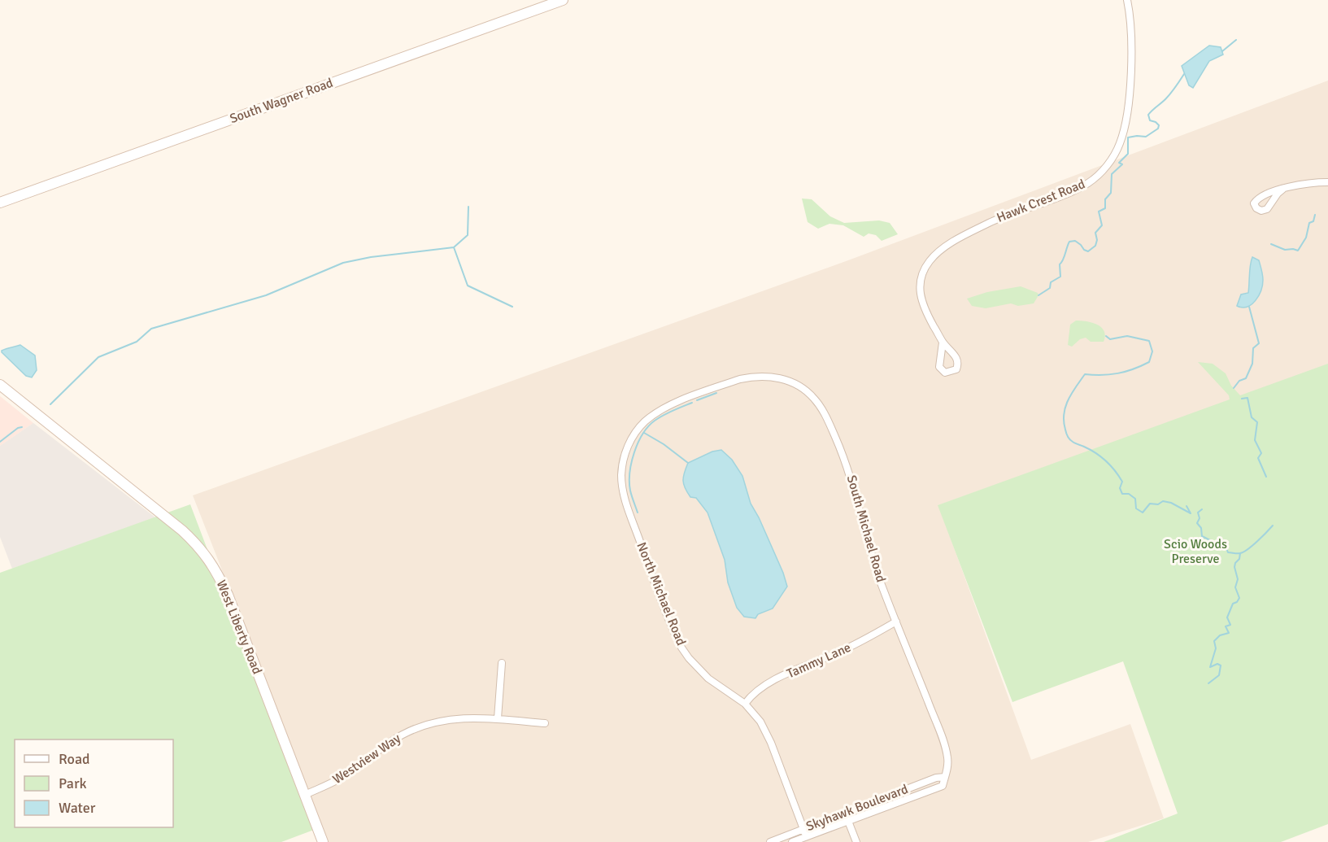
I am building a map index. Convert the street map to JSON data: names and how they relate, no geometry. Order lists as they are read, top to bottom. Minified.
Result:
{"streets":{"main road":["South Wagner Road","West Liberty Road"],"street":["Hawk Crest Road","South Michael Road","North Michael Road","Tammy Lane","Westview Way","Skyhawk Boulevard"]},"crossings":[["South Michael Road","North Michael Road"],["South Michael Road","Tammy Lane"],["South Michael Road","Skyhawk Boulevard"],["North Michael Road","Tammy Lane"],["North Michael Road","Skyhawk Boulevard"],["West Liberty Road","Westview Way"]],"parks":["Scio Woods Preserve"],"legend":["Road","Park","Water"]}
